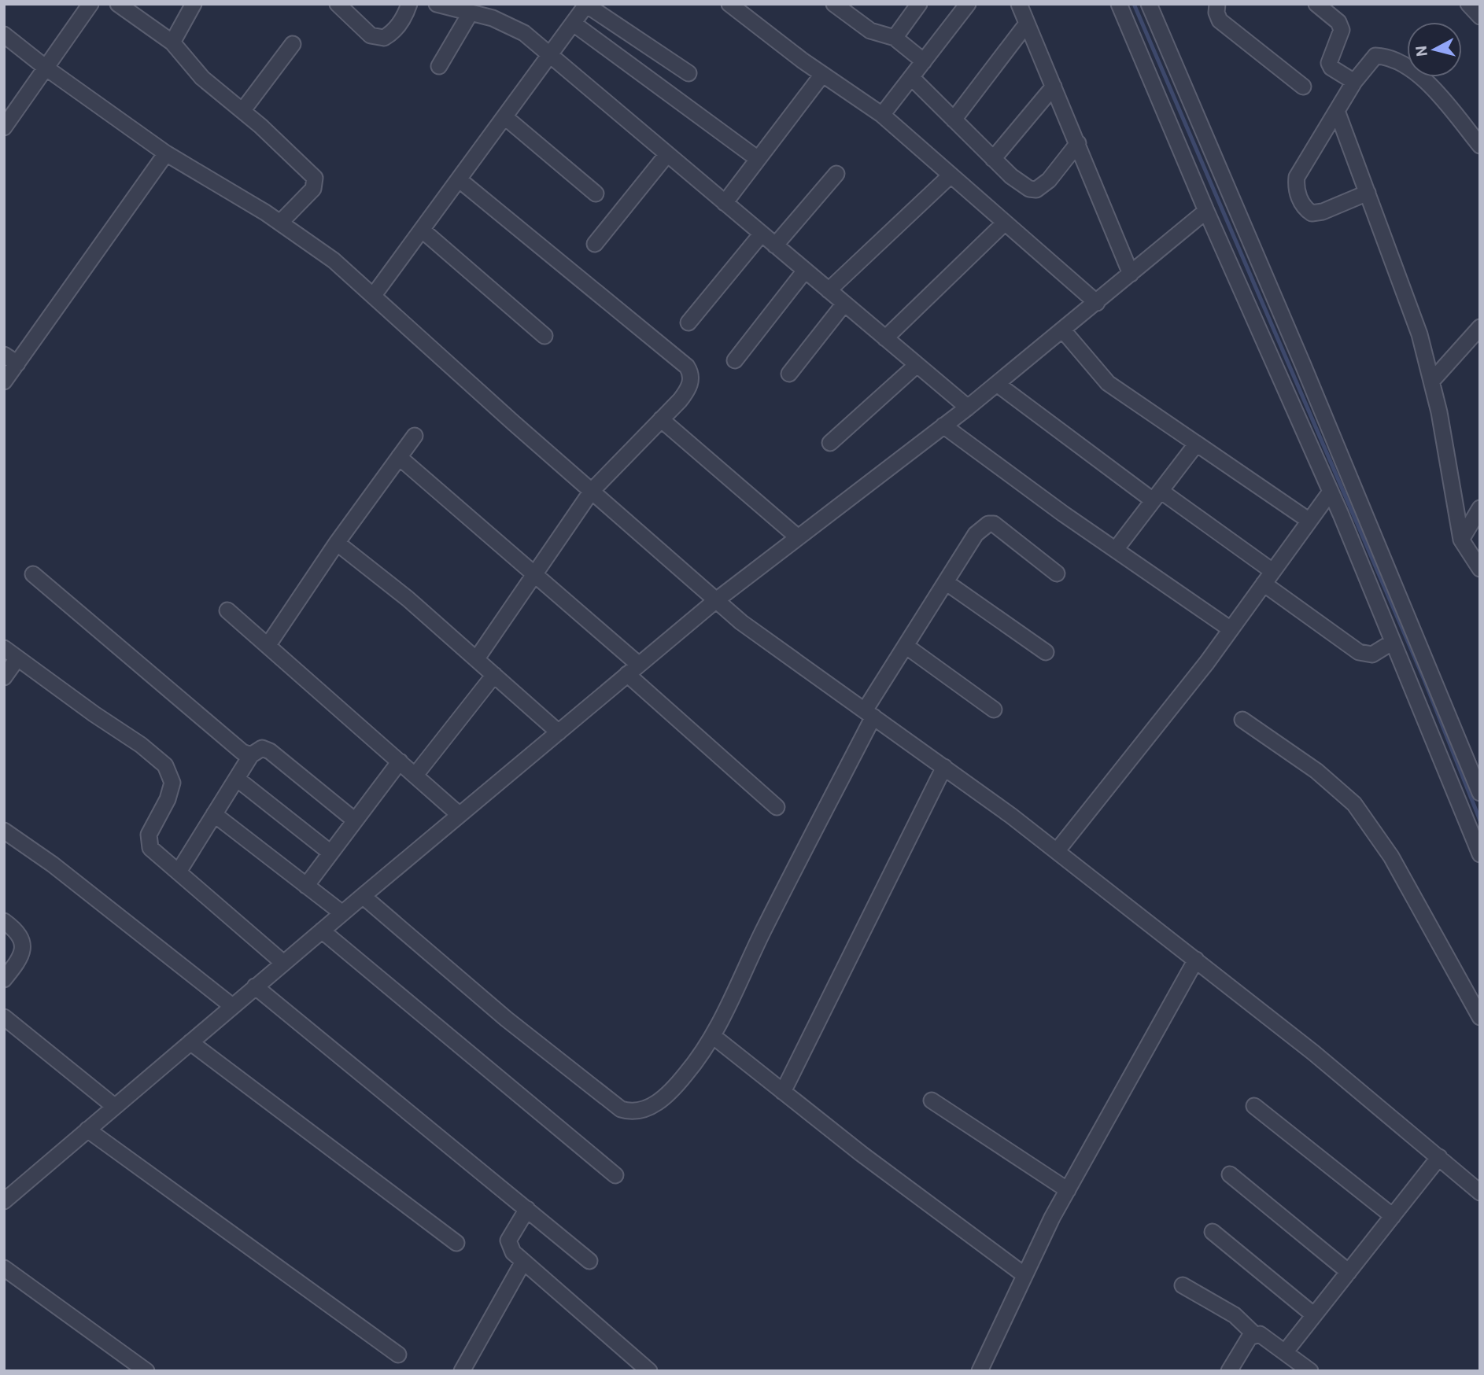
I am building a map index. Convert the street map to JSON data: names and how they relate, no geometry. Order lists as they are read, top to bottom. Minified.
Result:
{"north":"left"}
